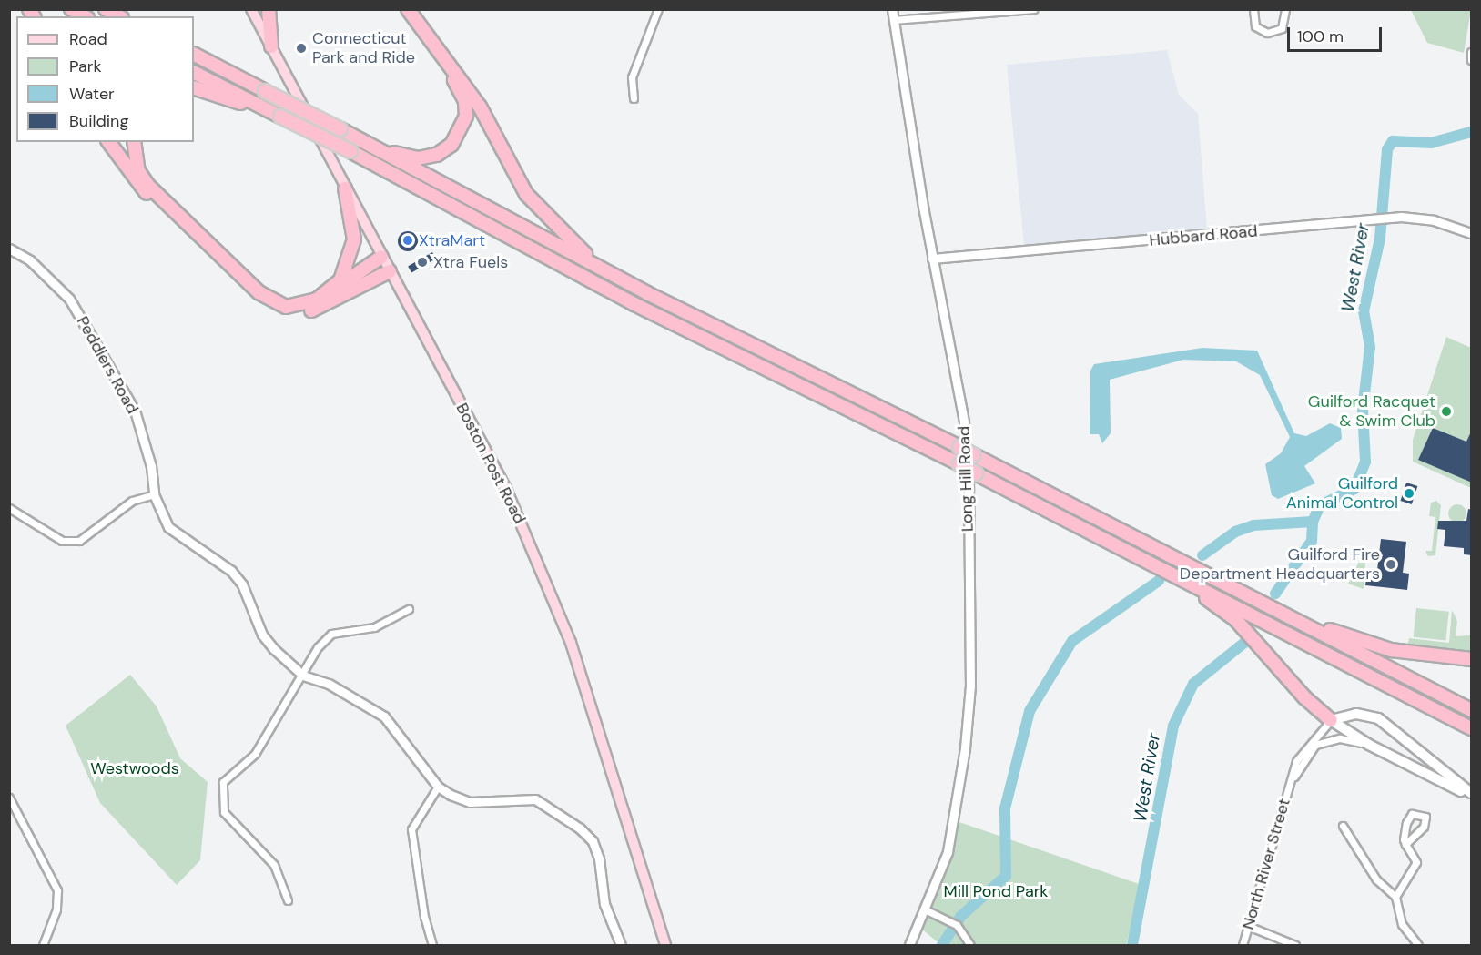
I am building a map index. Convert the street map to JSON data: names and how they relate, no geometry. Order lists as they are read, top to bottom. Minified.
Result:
{"streets":{"main road":["Boston Post Road","North River Street"],"street":["Hubbard Road","Peddlers Road","Long Hill Road"]},"crossings":[["Hubbard Road","Long Hill Road"]],"water":["West River"],"parks":["Westwoods","Mill Pond Park"],"places":["Connecticut Park and Ride","XtraMart","Xtra Fuels","Guilford Racquet & Swim Club","Guilford Animal Control","Guilford Fire Department Headquarters"],"legend":["Road","Park","Water","Building"],"scale_bar":"100 m"}
